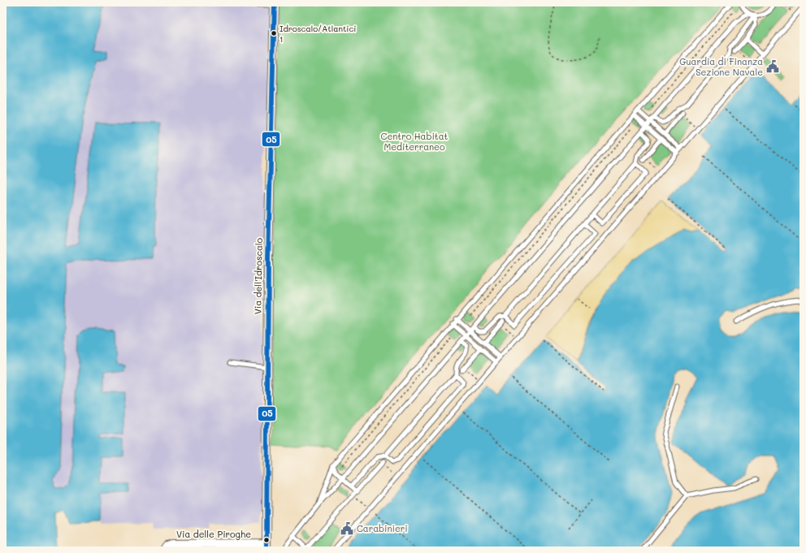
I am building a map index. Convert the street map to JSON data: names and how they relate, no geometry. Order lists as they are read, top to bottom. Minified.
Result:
{"streets":{"street":["Via dell'Idroscalo","Via delle Piroghe"]},"crossings":[["Via dell'Idroscalo","Via delle Piroghe"]],"parks":["Centro Habitat Mediterraneo"],"places":{"other":["Idroscalo/Atlantici 1"],"public building":["Guardia di Finanza Sezione Navale","Carabinieri"]},"lines":["transit line 05"]}
